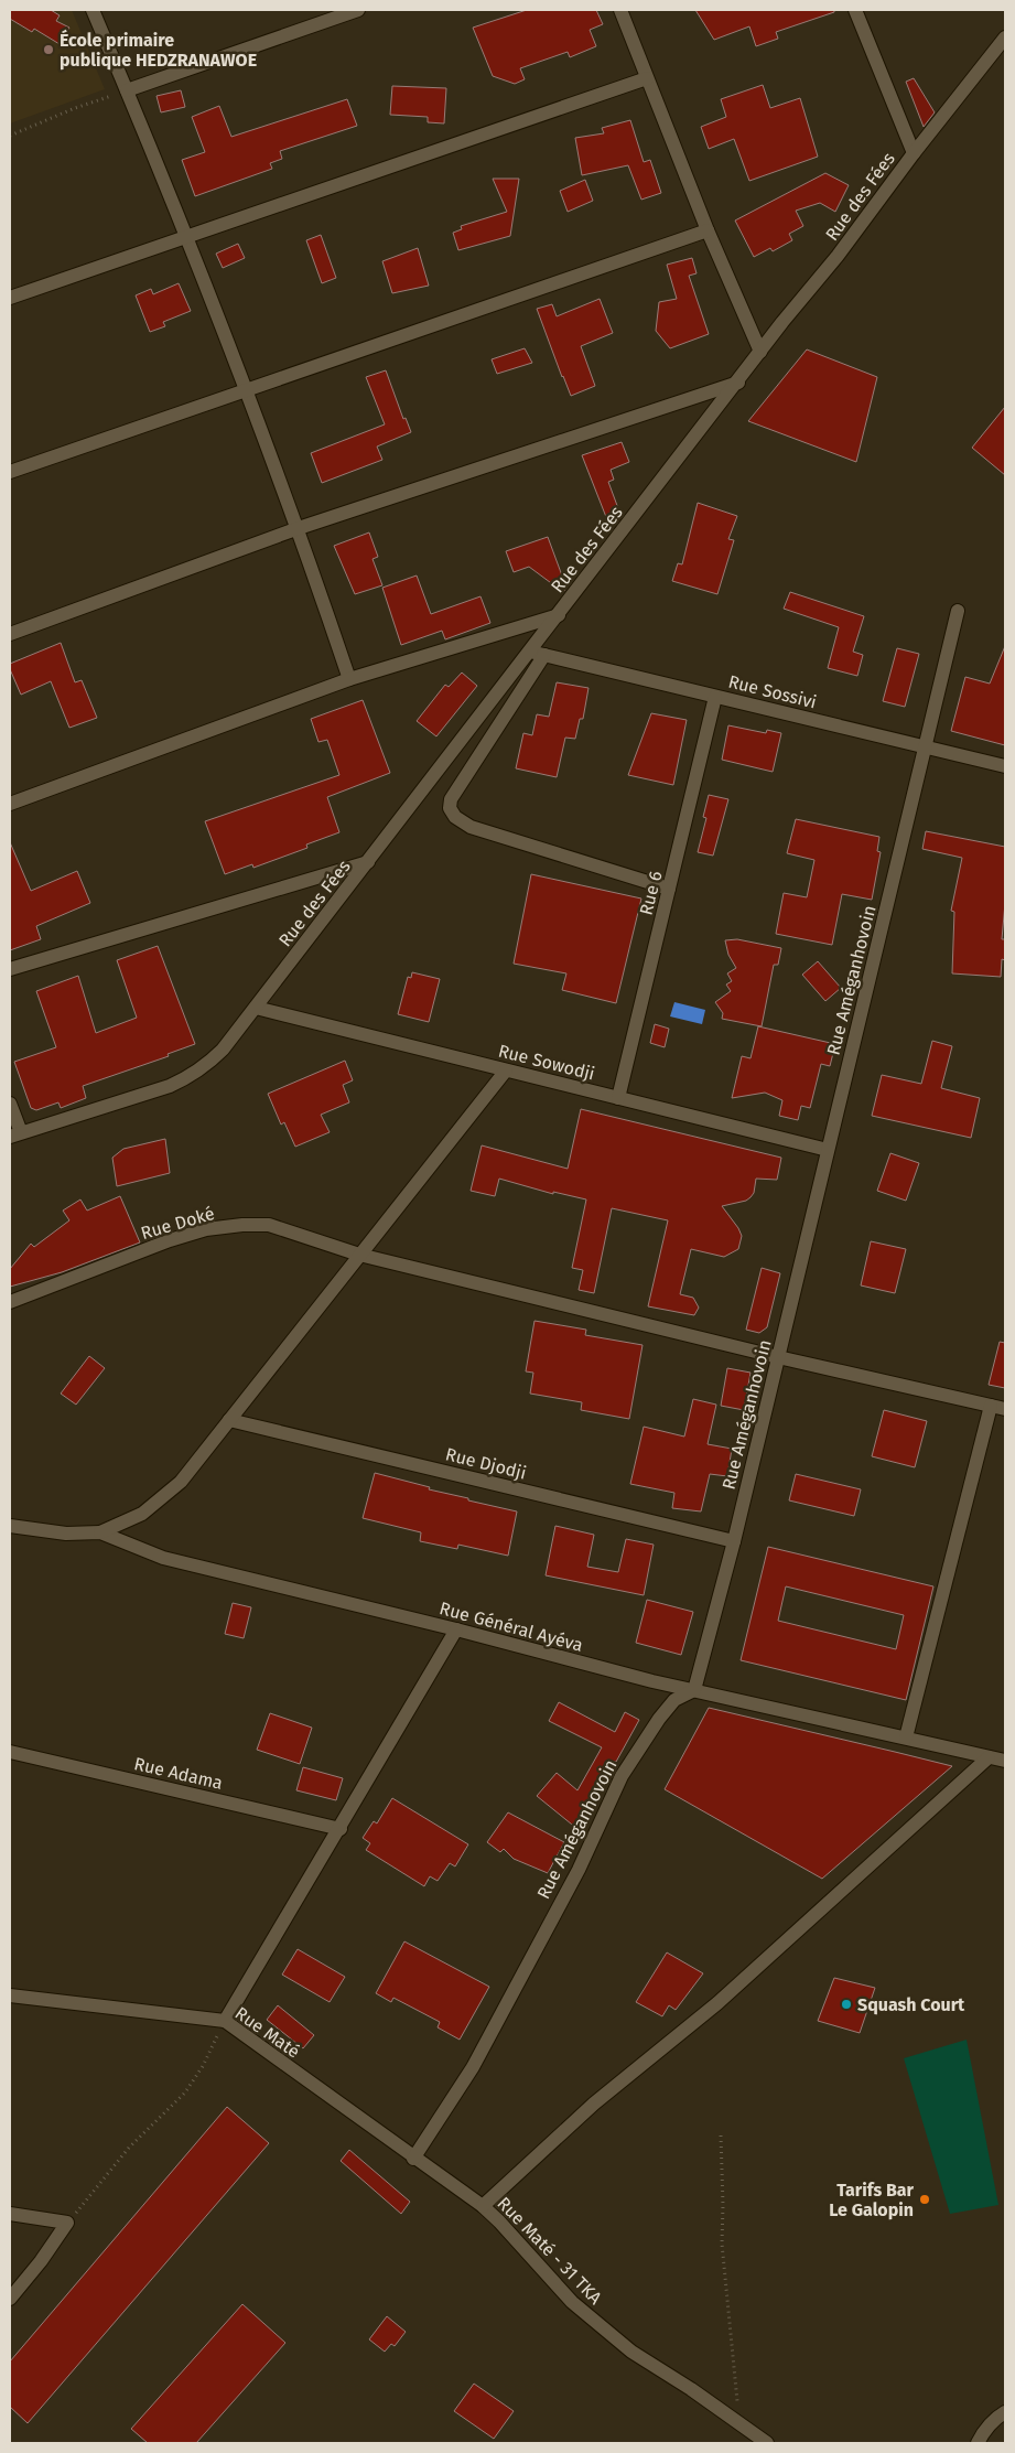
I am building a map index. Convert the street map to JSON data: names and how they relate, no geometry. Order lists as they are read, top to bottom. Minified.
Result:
{"streets":{"street":["Rue des Fées","Rue Sossivi","Rue 6","Rue Améganhovoin","Rue Sowodji","Rue Doké","Rue Djodji","Rue Général Ayéva","Rue Adama","Rue Maté","Rue Maté - 31 TKA"]},"crossings":[["Rue des Fées","Rue Sossivi"],["Rue des Fées","Rue Sowodji"],["Rue Sossivi","Rue 6"],["Rue Sossivi","Rue Améganhovoin"],["Rue 6","Rue Sowodji"],["Rue Améganhovoin","Rue Sowodji"],["Rue Améganhovoin","Rue Doké"],["Rue Améganhovoin","Rue Djodji"],["Rue Améganhovoin","Rue Général Ayéva"],["Rue Améganhovoin","Rue Maté"],["Rue Améganhovoin","Rue Maté - 31 TKA"],["Rue Maté","Rue Maté - 31 TKA"]],"places":["École primaire publique HEDZRANAWOE","Squash Court","Tarifs Bar Le Galopin"]}
